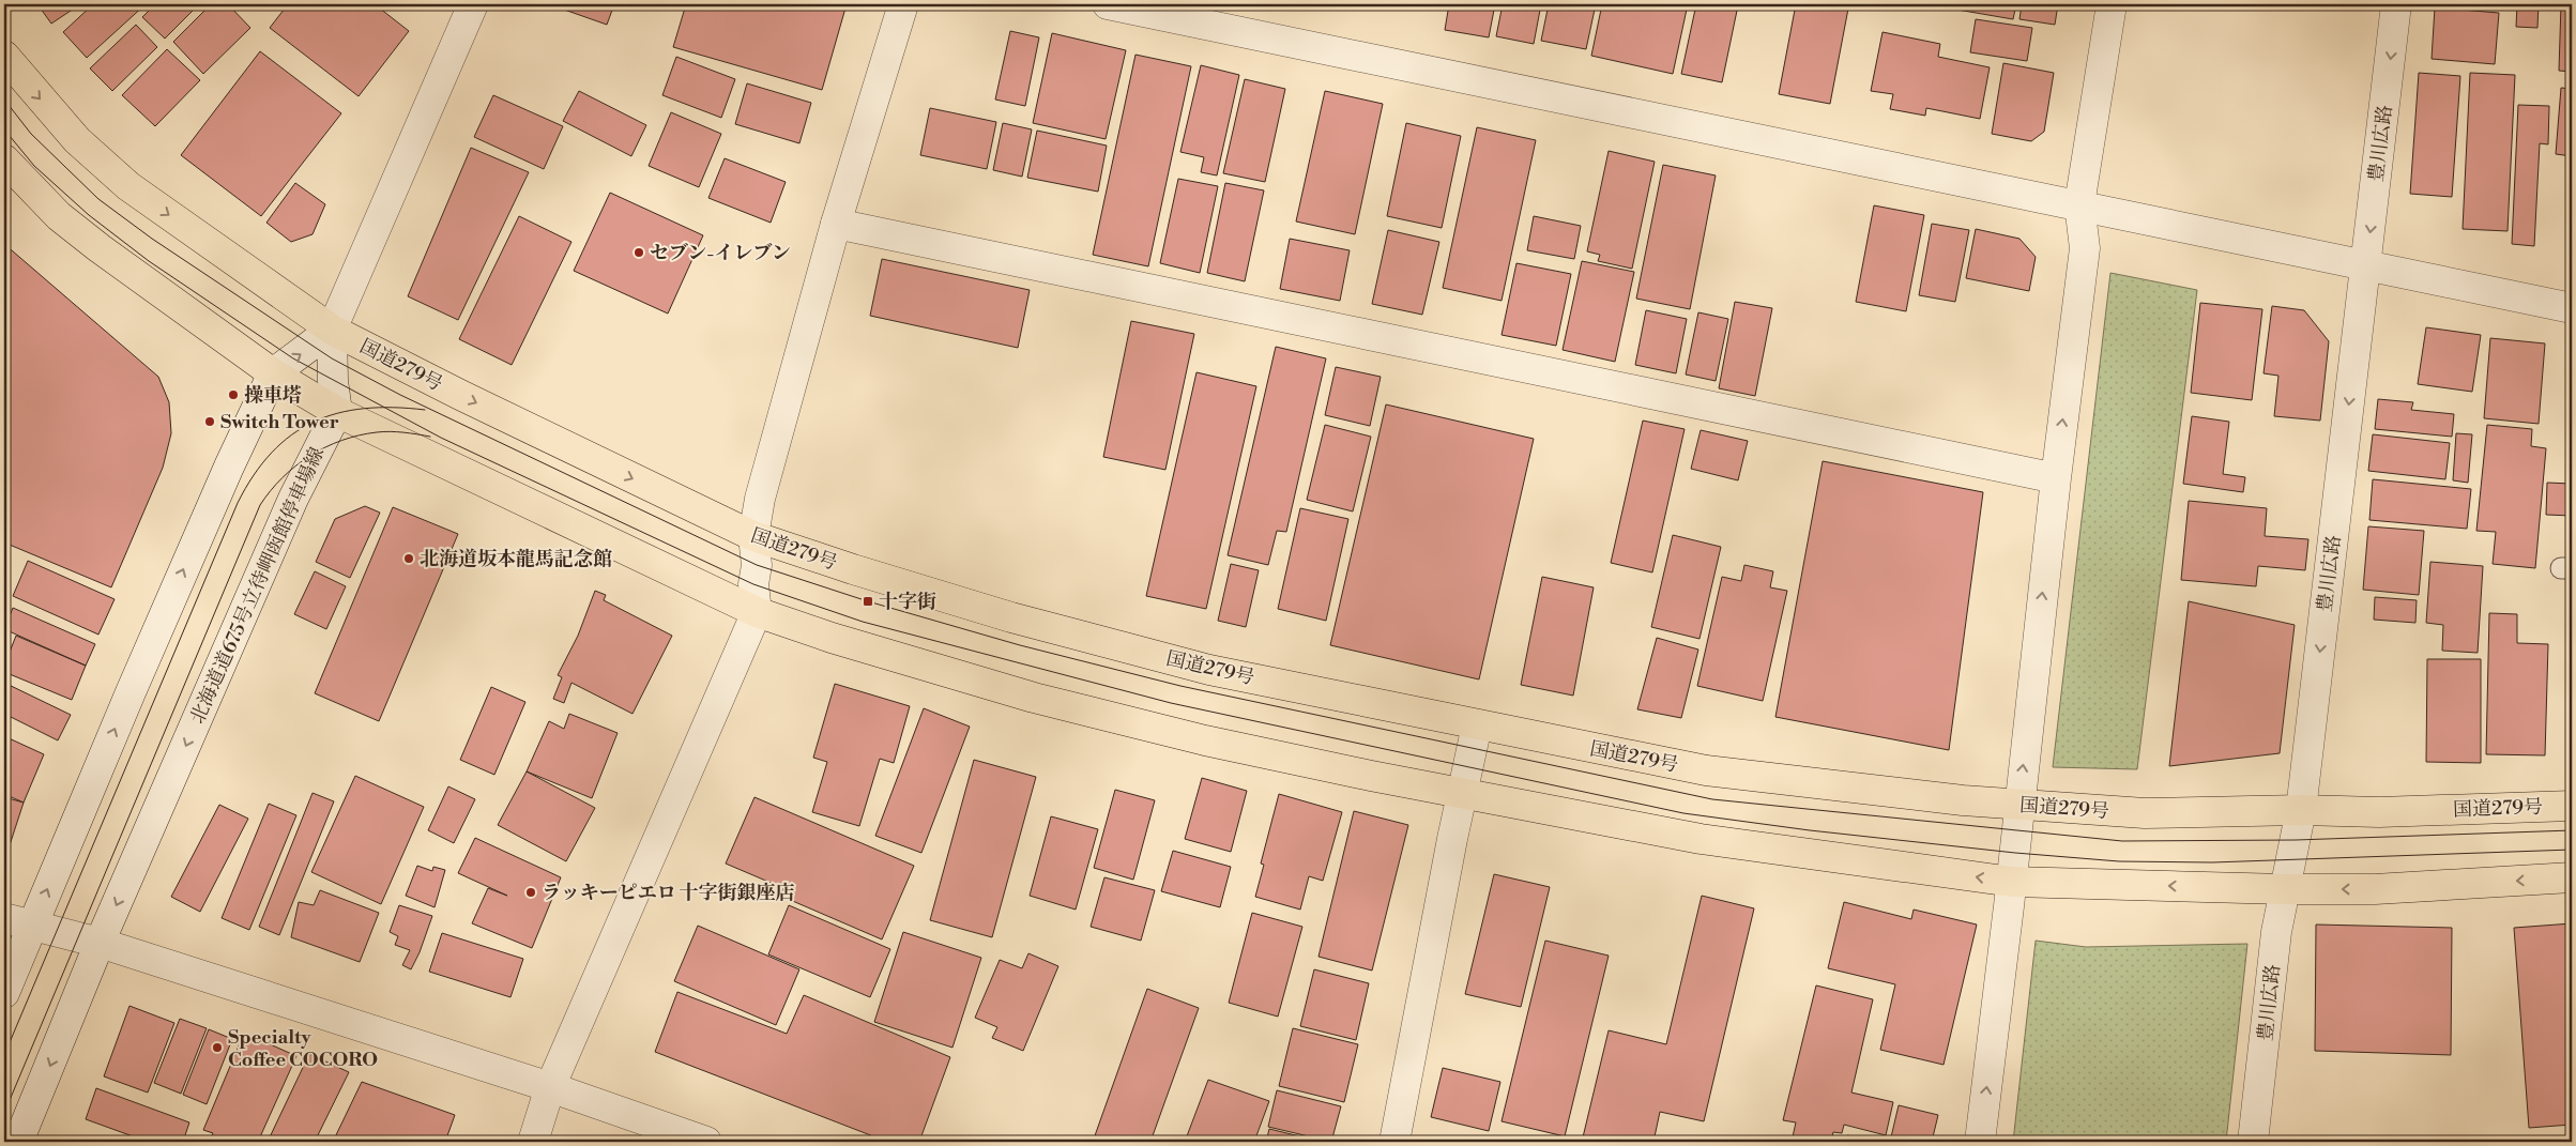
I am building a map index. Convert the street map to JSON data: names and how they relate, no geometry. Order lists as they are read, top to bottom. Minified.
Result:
{"streets":{"highway":["国道279号"],"street":["豊川広路","北海道道675号立待岬函館停車場線"]},"crossings":[["豊川広路","国道279号"]],"one_way":["豊川広路"],"places":{"other":["セブン-イレブン","操車塔","Switch Tower","北海道坂本龍馬記念館","ラッキーピエロ 十字街銀座店","Specialty Coffee COCORO"],"transit":["十字街"]}}
